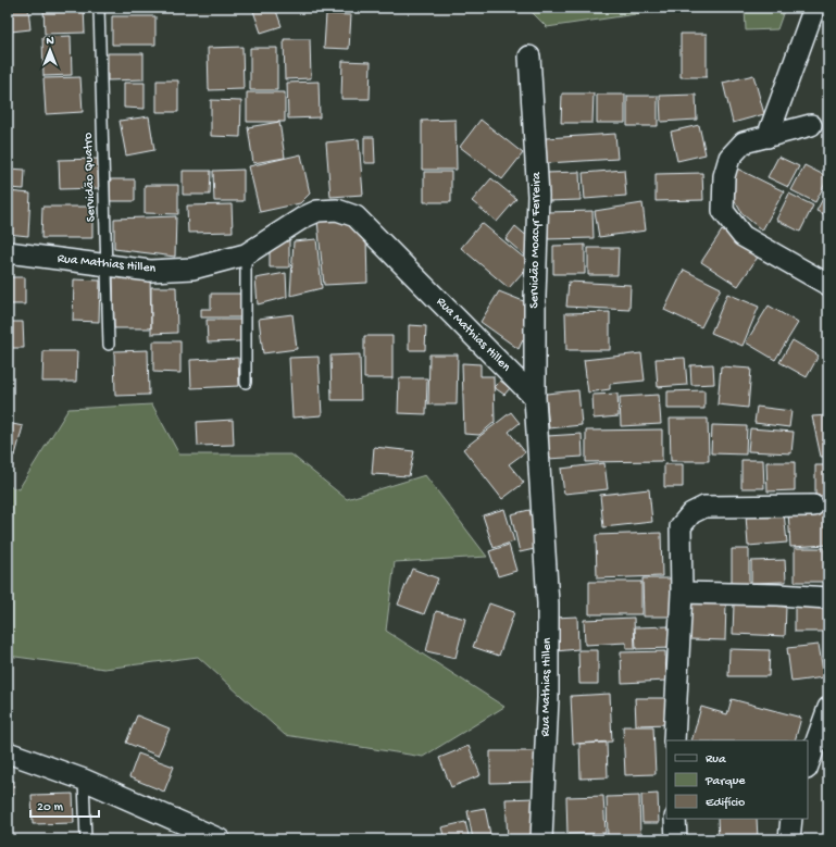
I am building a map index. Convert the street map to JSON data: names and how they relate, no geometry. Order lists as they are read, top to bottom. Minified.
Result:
{"streets":{"street":["Servidão Moacyr Ferreira","Rua Mathias Hillen"],"lane":["Servidão Quatro"]},"crossings":[["Servidão Quatro","Rua Mathias Hillen"],["Servidão Moacyr Ferreira","Rua Mathias Hillen"]],"legend":["Rua","Parque","Edifício"],"scale_bar":"20 m","north":"top"}
